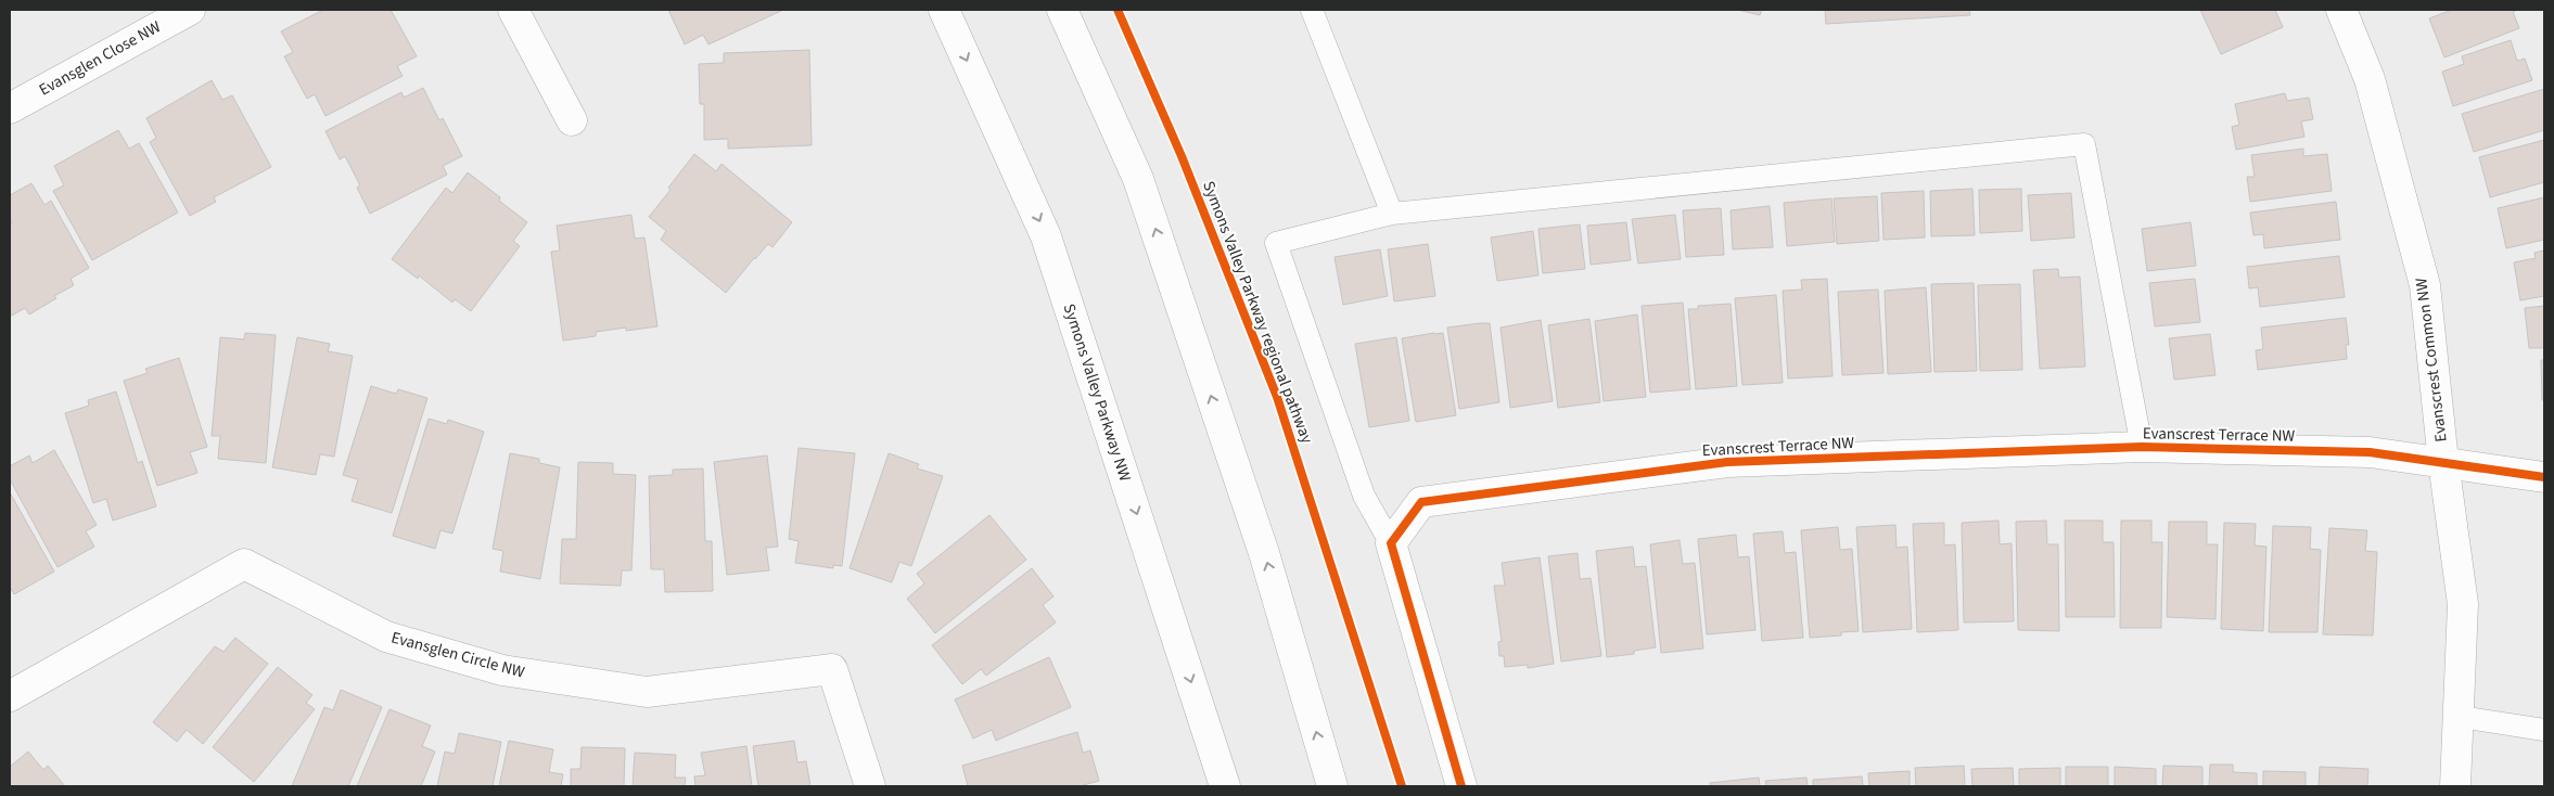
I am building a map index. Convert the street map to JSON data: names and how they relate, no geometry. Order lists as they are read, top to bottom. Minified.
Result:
{"streets":{"street":["Evansglen Close NW","Evanscrest Common NW","Symons Valley Parkway NW","Evanscrest Terrace NW","Evansglen Circle NW"],"cycle path":["Symons Valley Parkway regional pathway"]},"crossings":[["Evanscrest Common NW","Evanscrest Terrace NW"]]}
